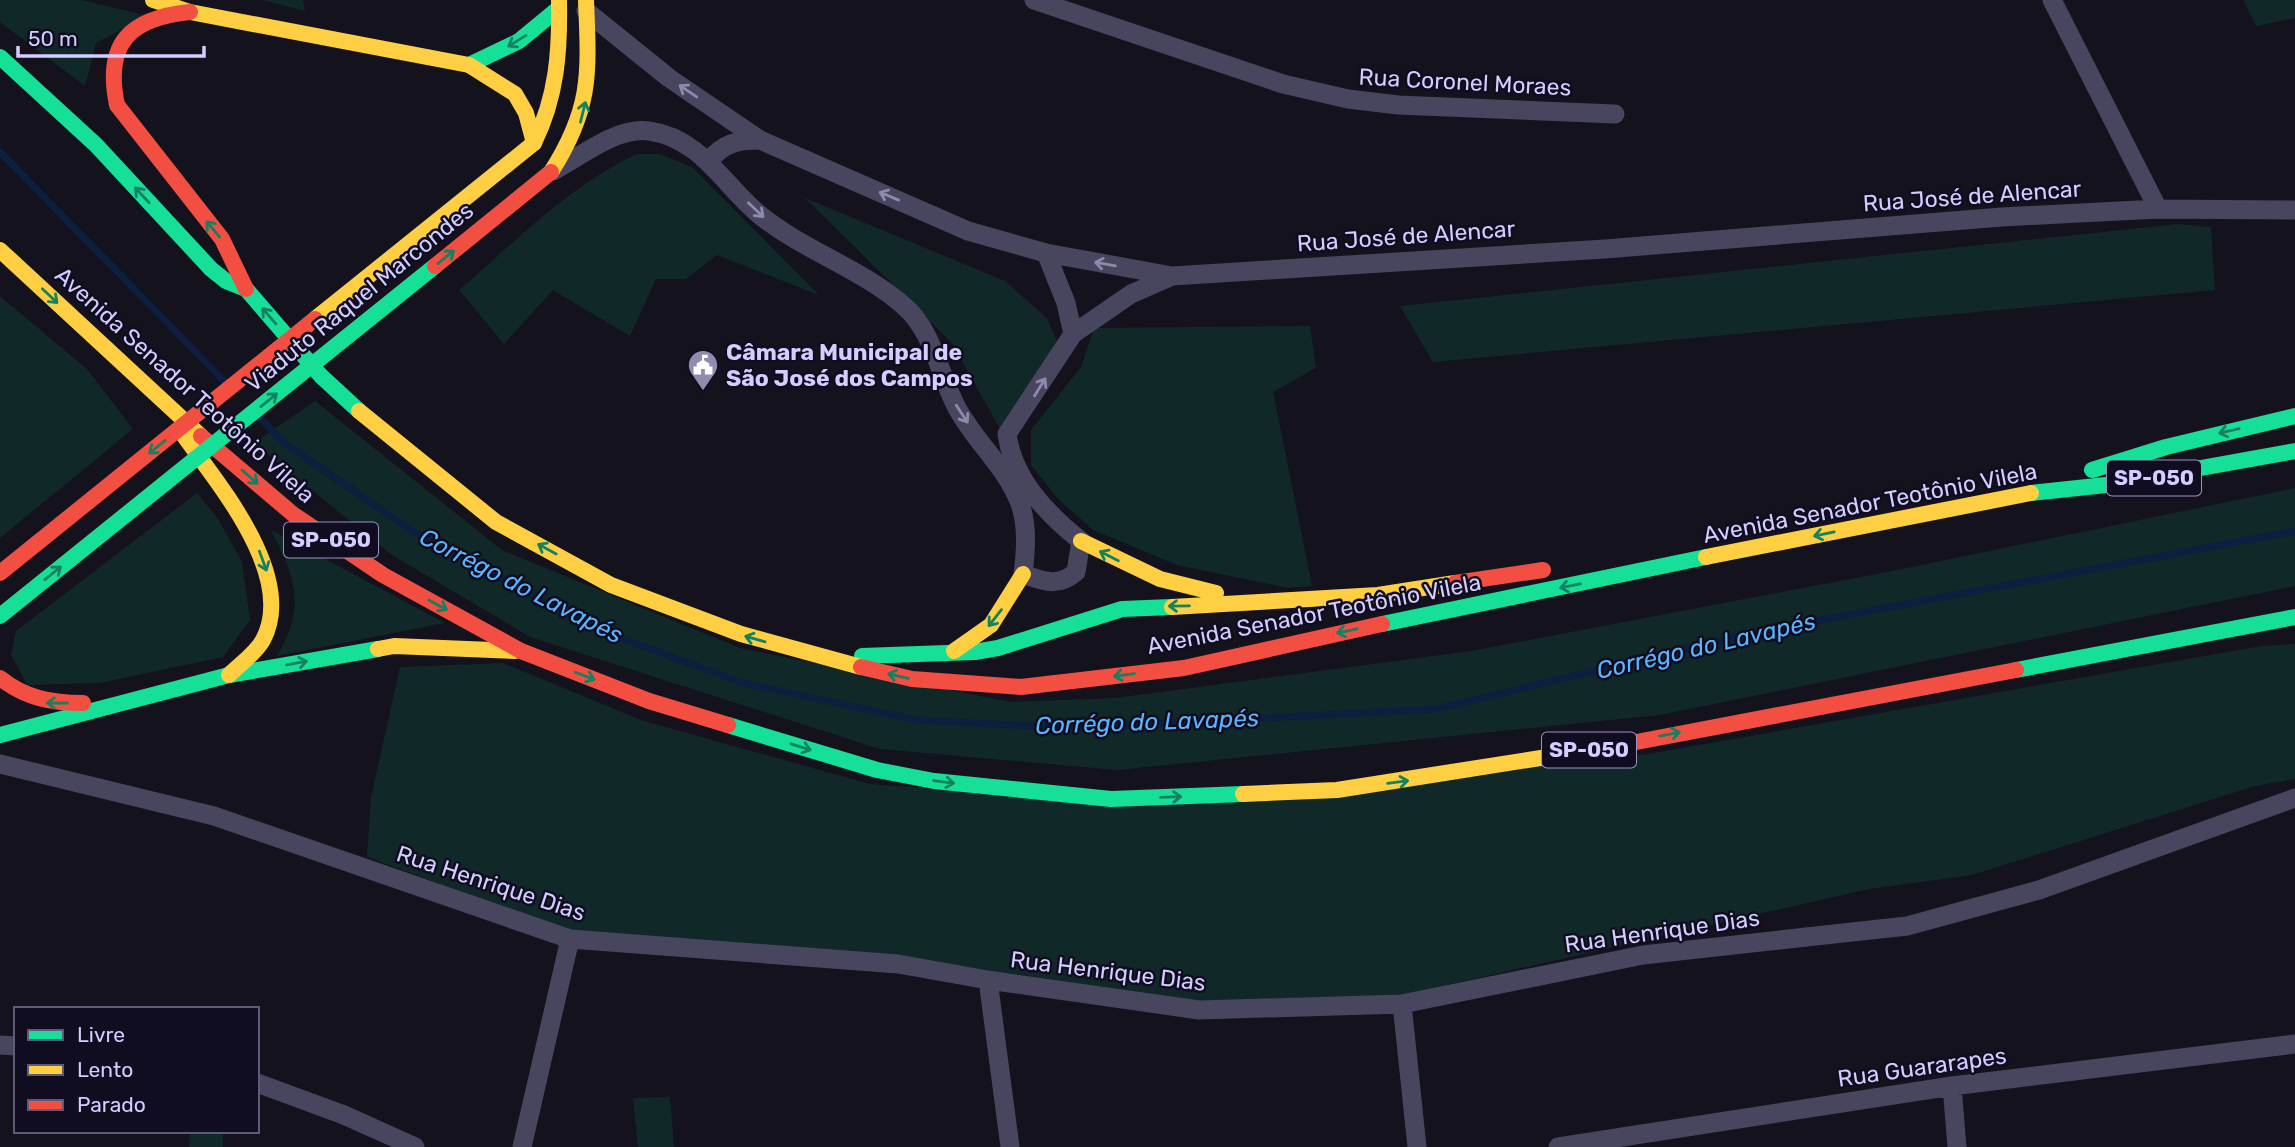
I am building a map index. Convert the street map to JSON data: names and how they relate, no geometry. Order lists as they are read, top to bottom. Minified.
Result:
{"streets":{"main road":["Viaduto Raquel Marcondes","Avenida Senador Teotônio Vilela","SP-050"],"street":["Rua Coronel Moraes","Rua José de Alencar","Rua Henrique Dias","Rua Guararapes"]},"one_way":["Rua José de Alencar"],"water":["Corrégo do Lavapés"],"places":{"public building":["Câmara Municipal de São José dos Campos"]},"legend":["Livre","Lento","Parado"],"scale_bar":"50 m"}
